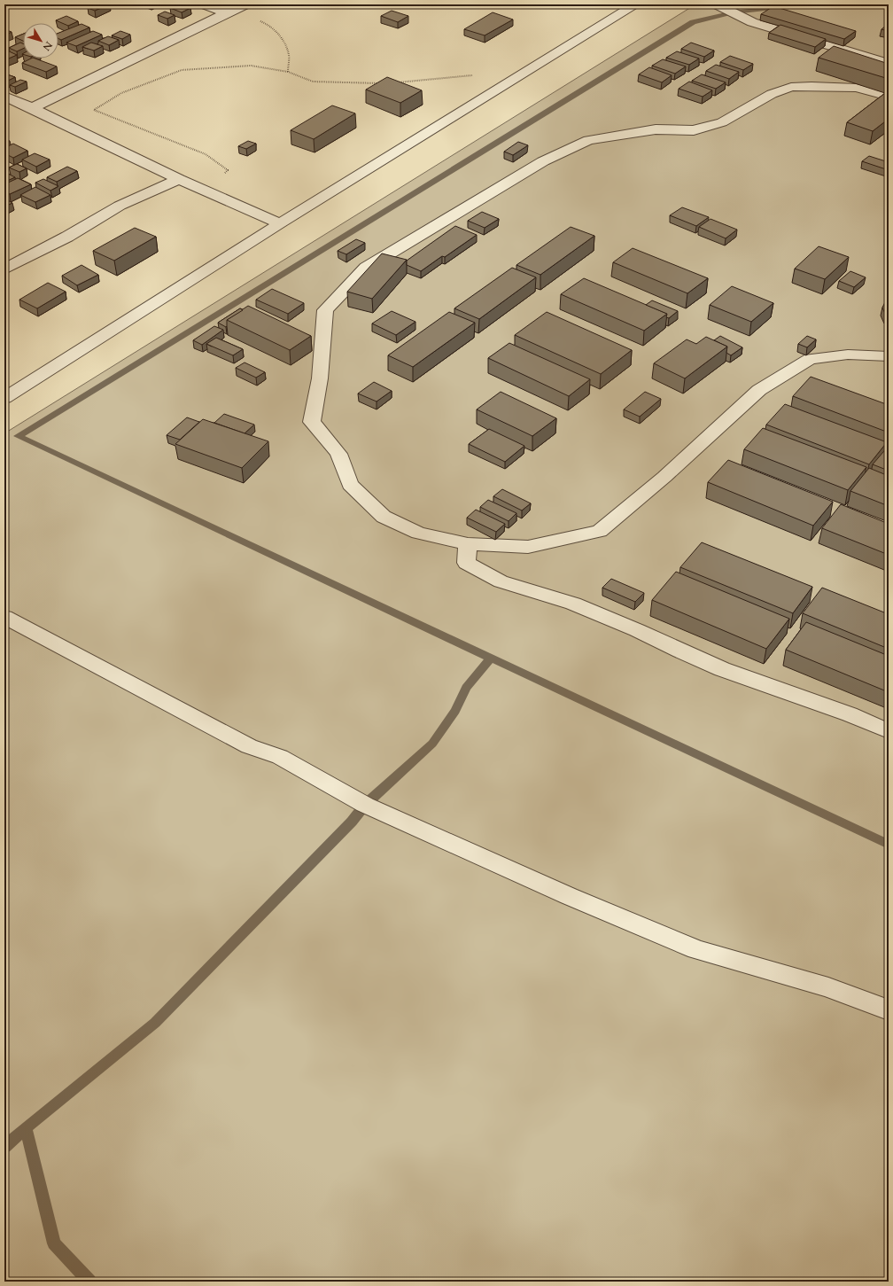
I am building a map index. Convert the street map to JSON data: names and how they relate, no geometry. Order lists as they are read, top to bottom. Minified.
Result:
{"north":"bottom right"}
